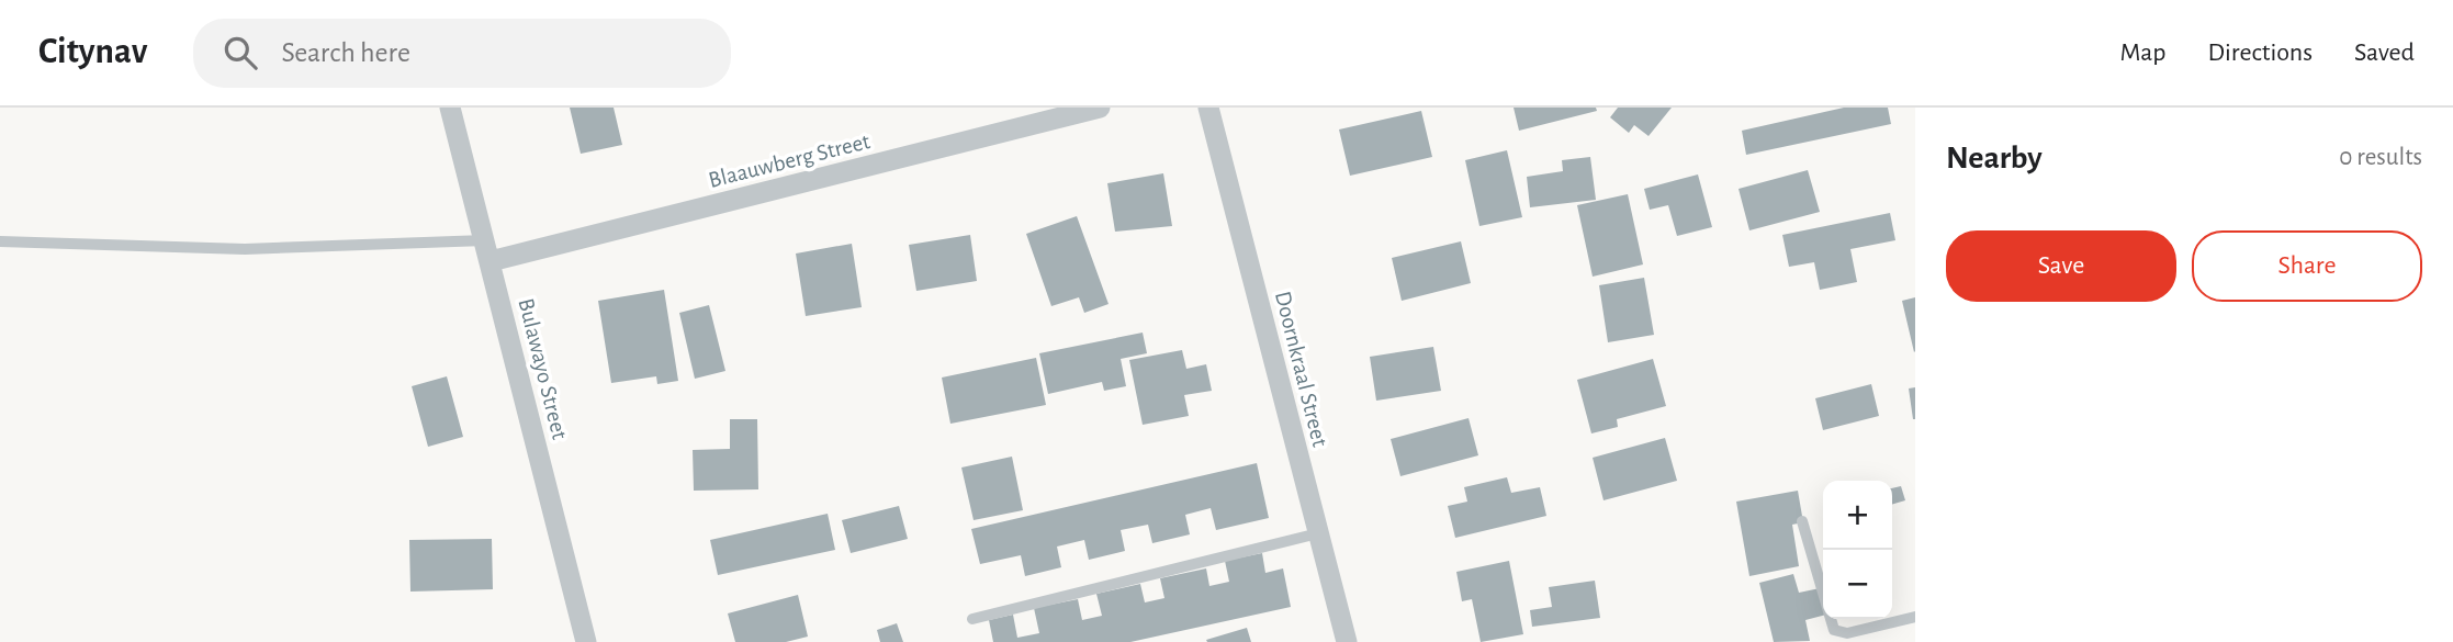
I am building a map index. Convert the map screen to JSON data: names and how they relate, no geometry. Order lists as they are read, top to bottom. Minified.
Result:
{"streets":{"street":["Blaauwberg Street","Bulawayo Street","Doornkraal Street"]},"crossings":[["Blaauwberg Street","Bulawayo Street"]],"page":{"header":"Citynav","search":"Search here","nav":["Map","Directions","Saved"],"heading":["Nearby","0 results"],"buttons":["Save","Share"],"map_buttons":["+","−"]}}
